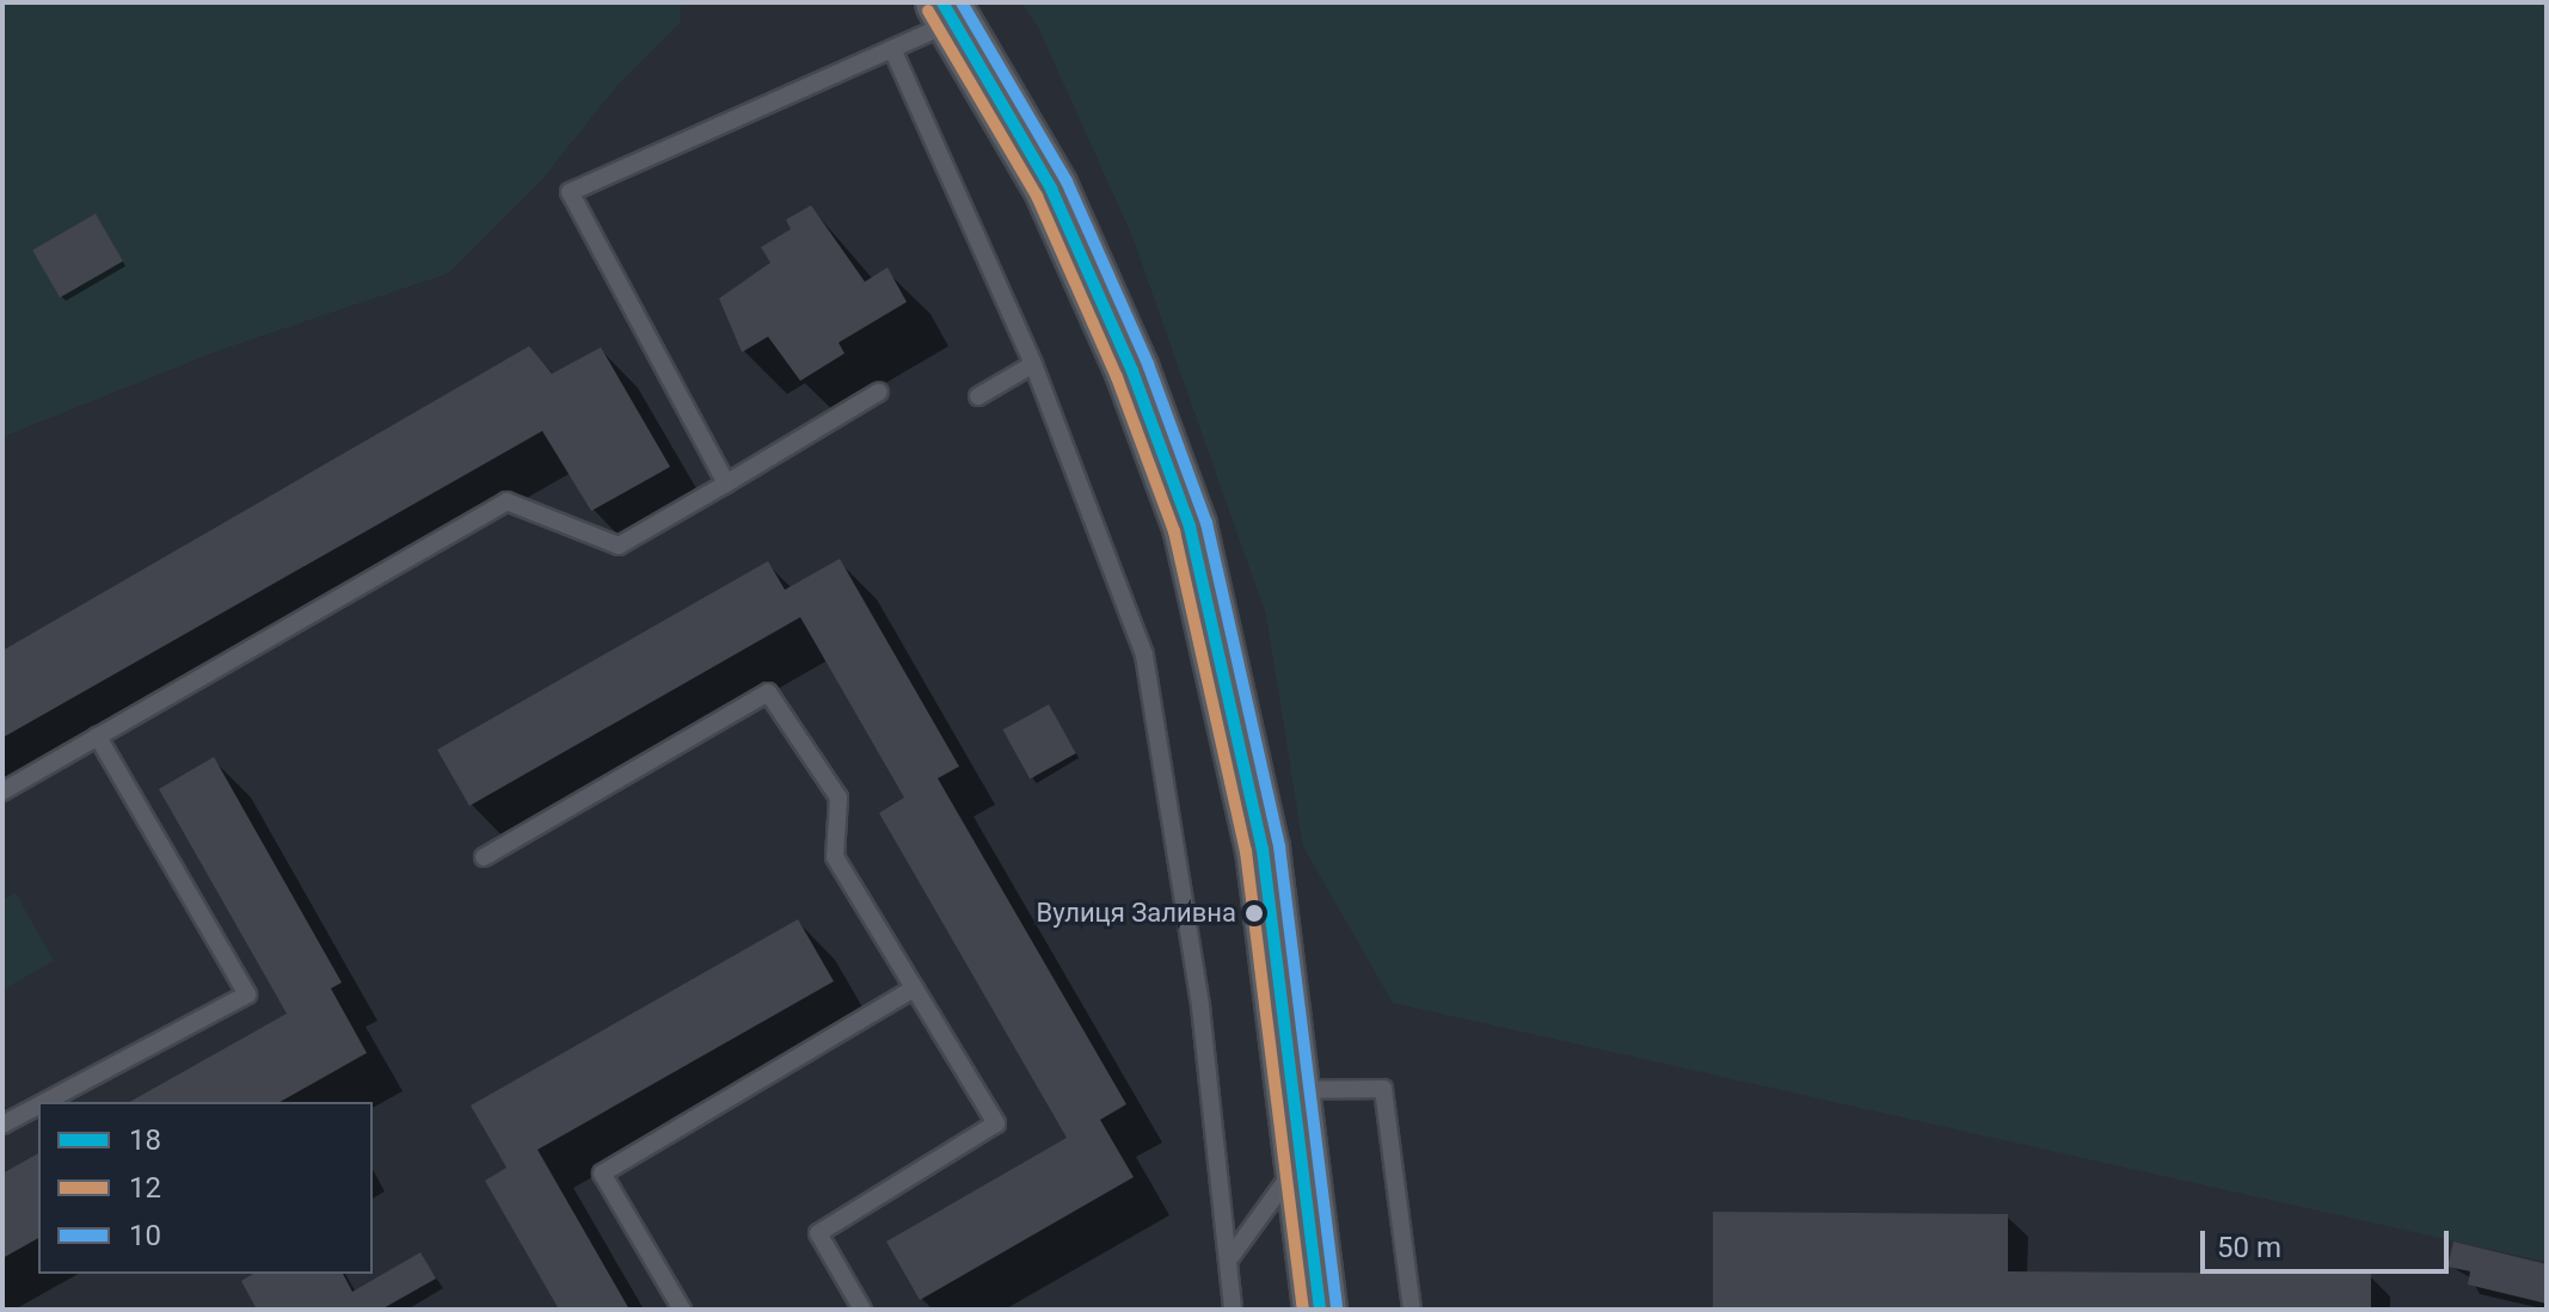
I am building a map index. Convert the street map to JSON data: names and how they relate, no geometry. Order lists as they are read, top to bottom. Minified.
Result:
{"places":["Вулиця Заливна"],"lines":["transit line 18","transit line 10","transit line 12"],"legend":["18","12","10"],"scale_bar":"50 m"}
